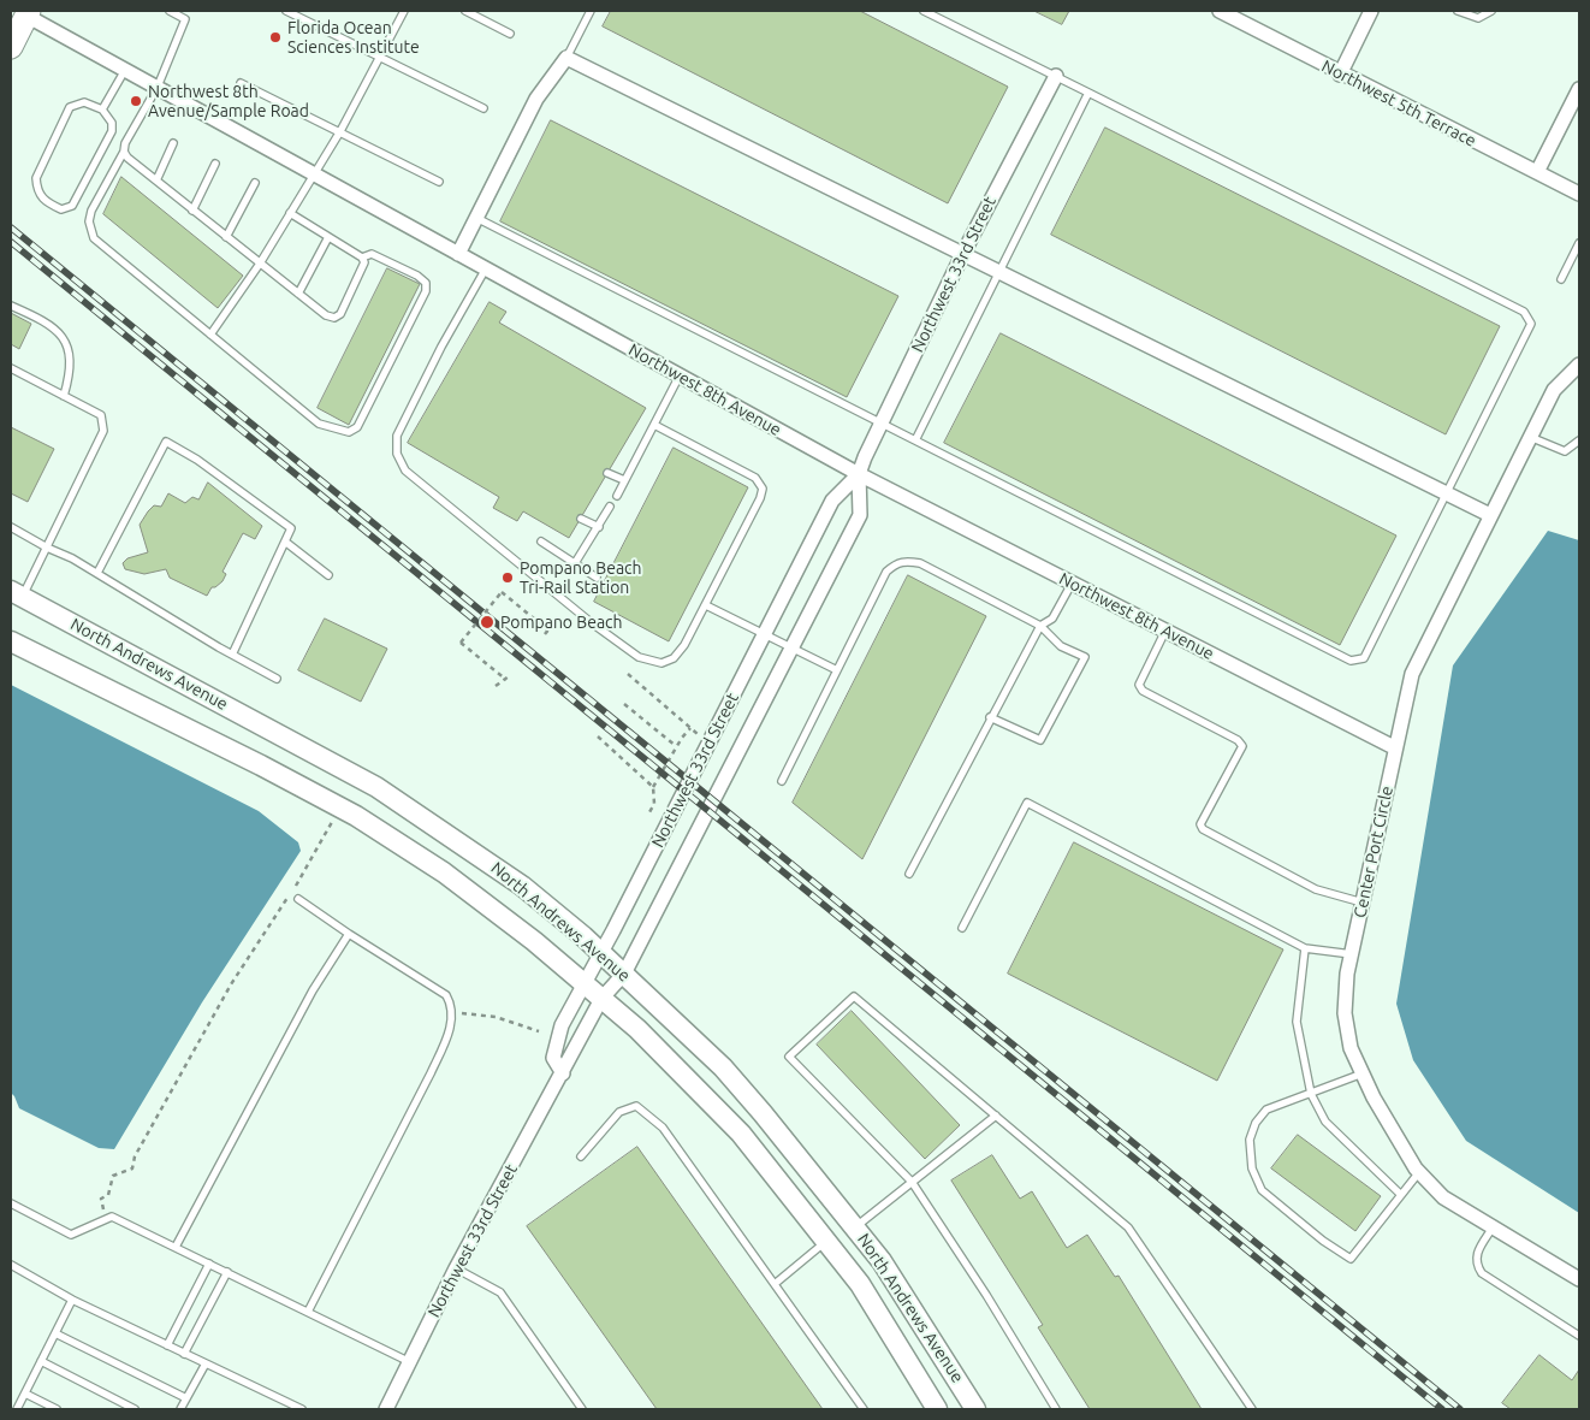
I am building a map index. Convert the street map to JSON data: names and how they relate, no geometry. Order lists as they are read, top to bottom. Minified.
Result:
{"streets":{"street":["Northwest 5th Terrace","Northwest 33rd Street","Northwest 8th Avenue","North Andrews Avenue","Center Port Circle"]},"crossings":[["Northwest 33rd Street","Northwest 8th Avenue"],["Northwest 33rd Street","North Andrews Avenue"],["Northwest 8th Avenue","Center Port Circle"]],"places":["Florida Ocean Sciences Institute","Northwest 8th Avenue/Sample Road","Pompano Beach Tri-Rail Station","Pompano Beach"]}
